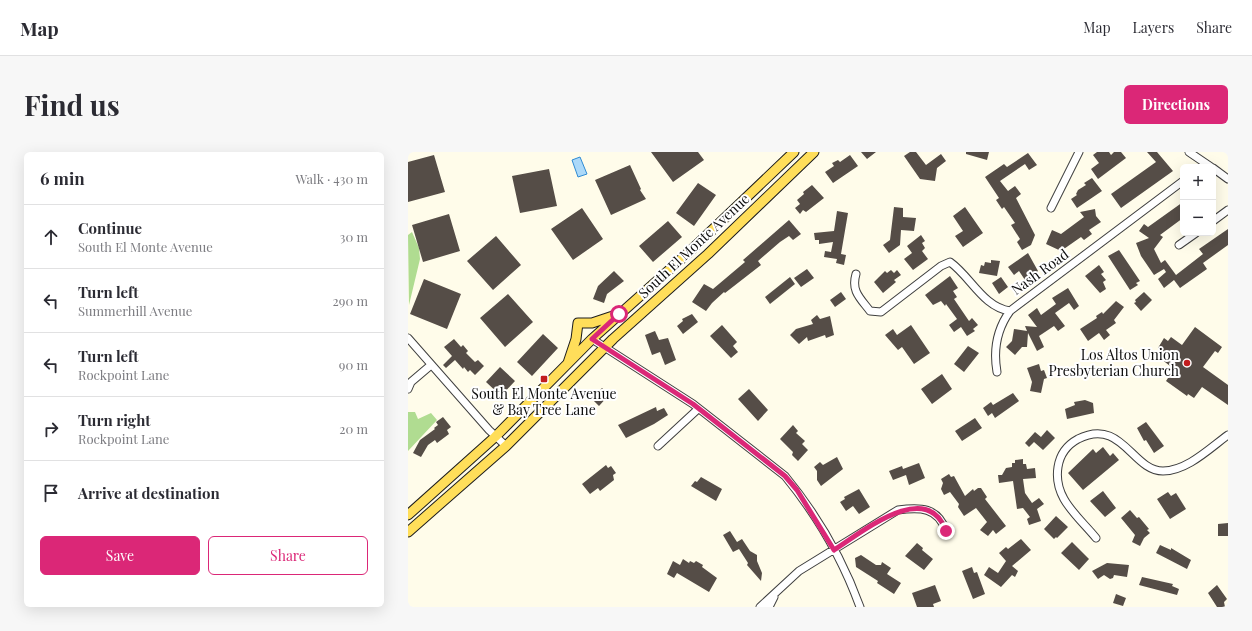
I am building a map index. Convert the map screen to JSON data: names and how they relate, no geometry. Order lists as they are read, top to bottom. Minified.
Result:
{"streets":{"main road":["South El Monte Avenue"],"street":["Nash Road"]},"places":{"other":["Los Altos Union Presbyterian Church"],"transit":["South El Monte Avenue & Bay Tree Lane"]},"page":{"header":"Map","nav":["Map","Layers","Share"],"buttons":["Directions",["Save","Share"]],"title":"Find us","heading":["6 min","Walk · 430 m"],"map_buttons":["+","−"],"list":[["Continue","South El Monte Avenue","30 m"],["Turn left","Summerhill Avenue","290 m"],["Turn left","Rockpoint Lane","90 m"],["Turn right","Rockpoint Lane","20 m"],"Arrive at destination"]}}
